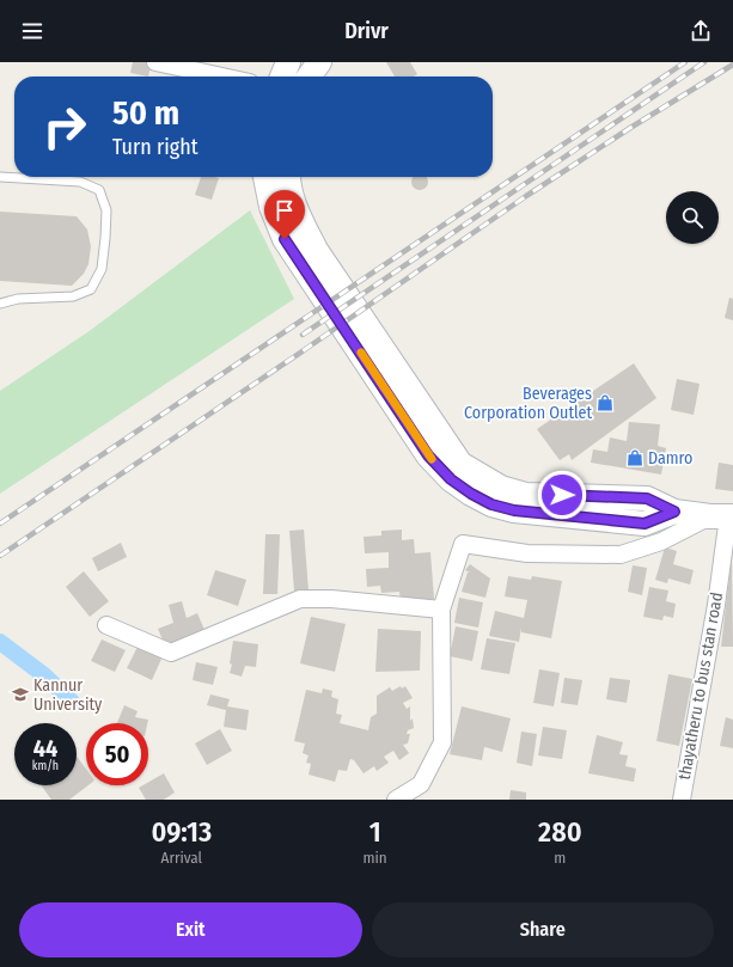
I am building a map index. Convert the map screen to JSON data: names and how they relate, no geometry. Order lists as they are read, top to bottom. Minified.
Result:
{"streets":{"street":["thayatheru to bus stan road"]},"places":{"shop":["Beverages Corporation Outlet","Damro"],"school or university":["Kannur University"]},"page":{"header":"Drivr","turn":["50 m","Turn right"],"speed":"44 km/h","limit":"50","eta":["09:13","Arrival","1","min","280","m"],"buttons":["Exit","Share"]}}
